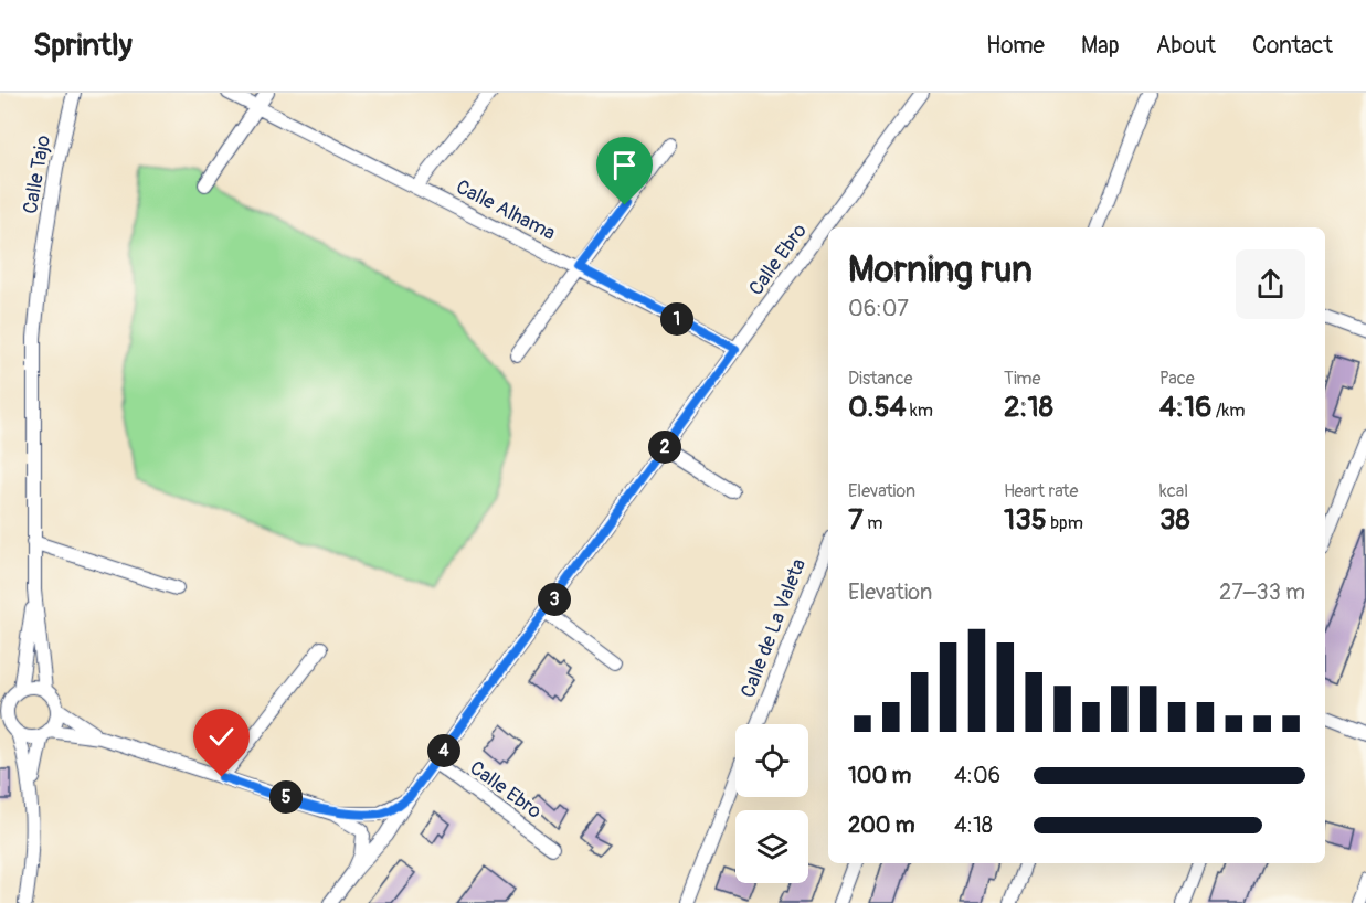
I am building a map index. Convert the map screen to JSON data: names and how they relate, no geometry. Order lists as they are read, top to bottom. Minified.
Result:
{"streets":{"street":["Calle Tajo","Calle Alhama","Calle Ebro","Calle de La Valeta"]},"crossings":[["Calle Alhama","Calle Ebro"]],"page":{"header":"Sprintly","nav":["Home","Map","About","Contact"],"heading":["Morning run","06:07"],"pins":["1","2","3","4","5"],"stats":[["Distance","0.54 km"],["Time","2:18"],["Pace","4:16 /km"],["Elevation","7 m"],["Heart rate","135 bpm"],["kcal","38"]],"chart":["Elevation","27–33 m"],"list":[{"name":"100 m","note":"4:06"},{"name":"200 m","note":"4:18"}]}}
